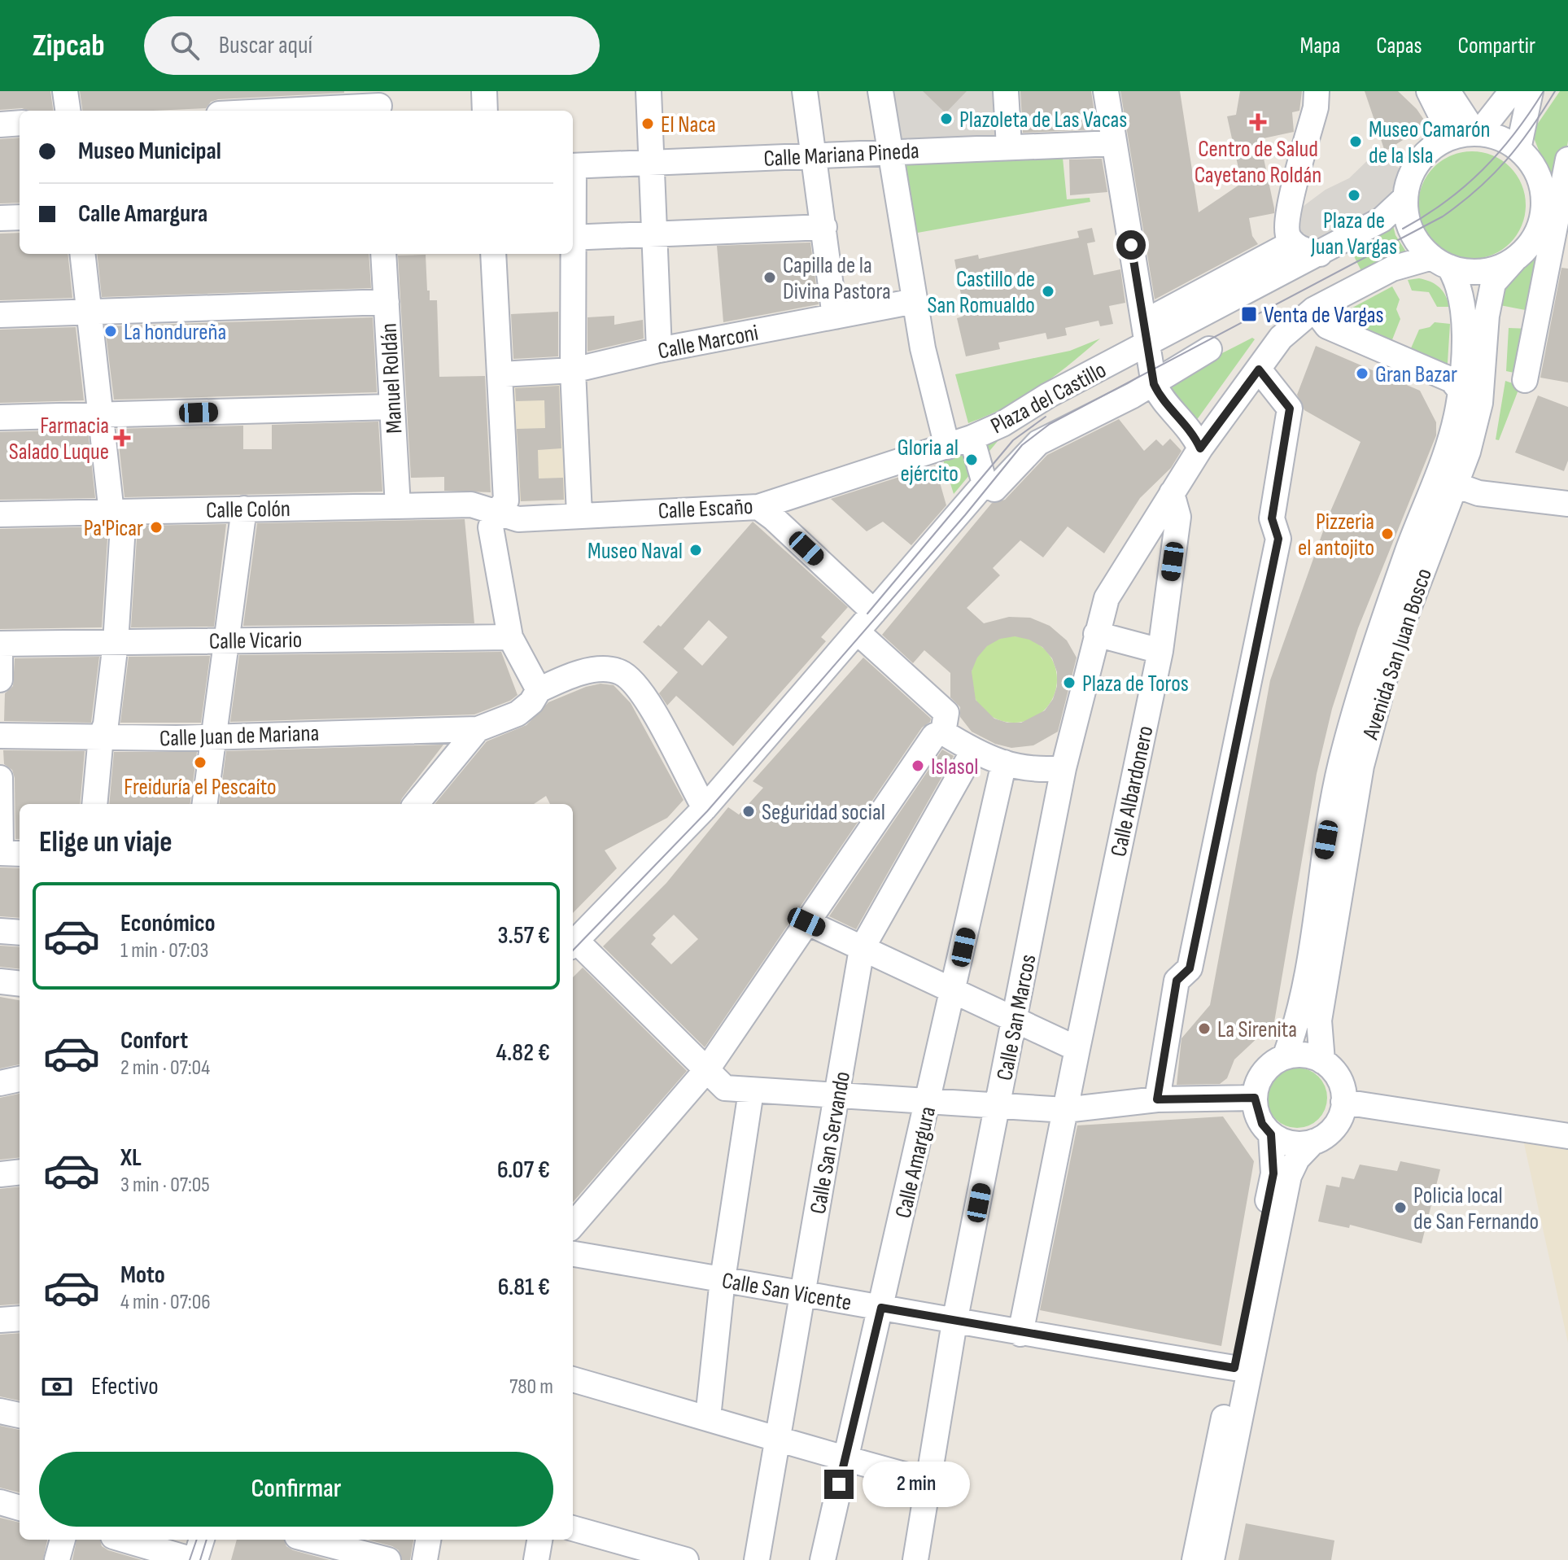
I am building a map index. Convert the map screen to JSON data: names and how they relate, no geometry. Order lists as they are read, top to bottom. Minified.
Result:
{"streets":{"street":["Calle Mariana Pineda","Calle Marconi","Manuel Roldán","Plaza del Castillo","Calle Escaño","Calle Colón","Calle Vicario","Avenida San Juan Bosco","Calle Juan de Mariana","Calle Albardonero","Calle San Marcos","Calle San Servando","Calle Amargura","Calle San Vicente"]},"crossings":[["Manuel Roldán","Calle Colón"],["Plaza del Castillo","Calle Escaño"],["Calle Escaño","Calle Colón"],["Avenida San Juan Bosco","Calle San Marcos"],["Calle Albardonero","Calle San Marcos"],["Calle Albardonero","Calle San Vicente"],["Calle San Marcos","Calle San Vicente"],["Calle San Servando","Calle San Vicente"],["Calle Amargura","Calle San Vicente"]],"places":{"other":["Plazoleta de Las Vacas","El Naca","Museo Camarón de la Isla","Plaza de Juan Vargas","Capilla de la Divina Pastora","Castillo de San Romualdo","La hondureña","Gran Bazar","Gloria al ejército","Pa'Picar","Pizzeria el antojito","Museo Naval","Plaza de Toros","Freiduría el Pescaíto","Islasol","Seguridad social","La Sirenita","Policia local de San Fernando"],"health":["Centro de Salud Cayetano Roldán","Farmacia Salado Luque"],"transit":["Venta de Vargas"]},"page":{"header":"Zipcab","search":"Buscar aquí","nav":["Mapa","Capas","Compartir"],"banner":["Museo Municipal","Calle Amargura"],"heading":"Elige un viaje","list":[{"name":"Económico","note":"1 min · 07:03","value":"3.57 €"},{"name":"Confort","note":"2 min · 07:04","value":"4.82 €"},{"name":"XL","note":"3 min · 07:05","value":"6.07 €"},{"name":"Moto","note":"4 min · 07:06","value":"6.81 €"}],"pay":["Efectivo","780 m"],"buttons":"Confirmar","bubble":"2 min"}}
